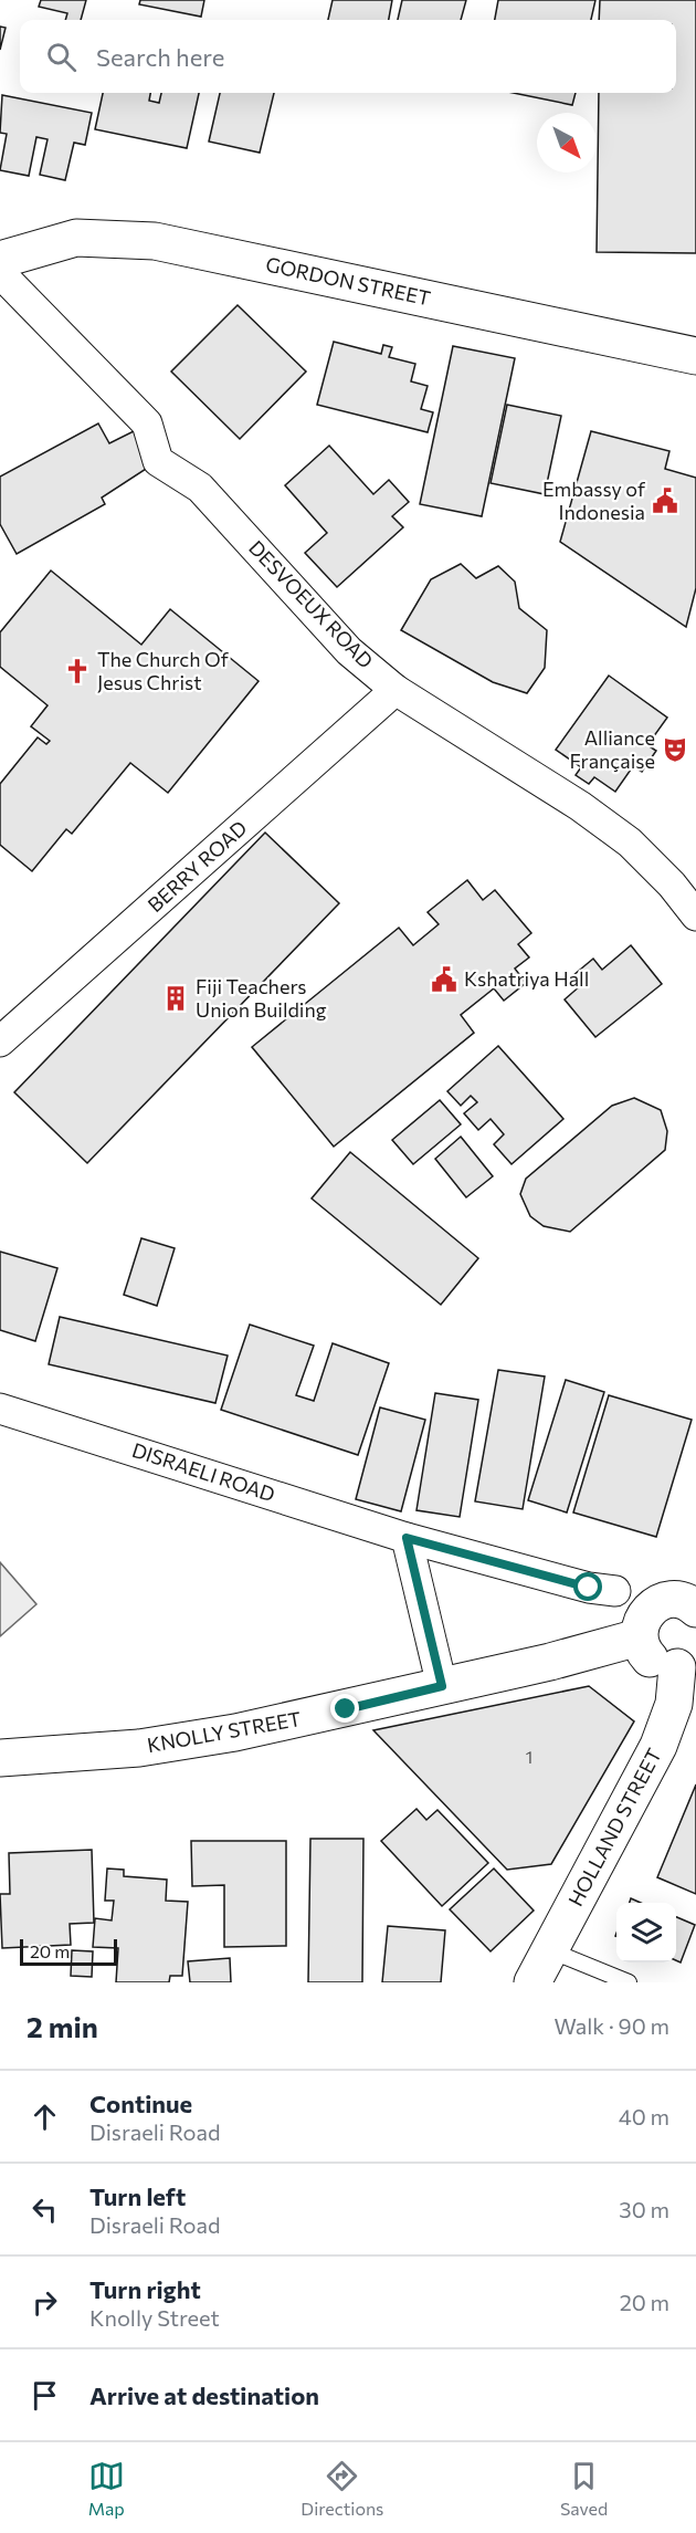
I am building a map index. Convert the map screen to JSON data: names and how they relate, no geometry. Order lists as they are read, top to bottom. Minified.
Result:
{"streets":{"main road":["GORDON STREET","KNOLLY STREET","HOLLAND STREET"],"street":["DESVOEUX ROAD","BERRY ROAD","DISRAELI ROAD"]},"crossings":[["DESVOEUX ROAD","BERRY ROAD"]],"places":{"public building":["Embassy of Indonesia","Kshatriya Hall"],"church":["The Church Of Jesus Christ"],"theatre":["Alliance Française"],"building":["Fiji Teachers Union Building"]},"house_numbers":["1"],"scale_bar":"20 m","north":"bottom right","page":{"search":"Search here","scale":"20 m","heading":["2 min","Walk · 90 m"],"list":[["Continue","Disraeli Road","40 m"],["Turn left","Disraeli Road","30 m"],["Turn right","Knolly Street","20 m"],"Arrive at destination"],"nav":["Map","Directions","Saved"]}}
